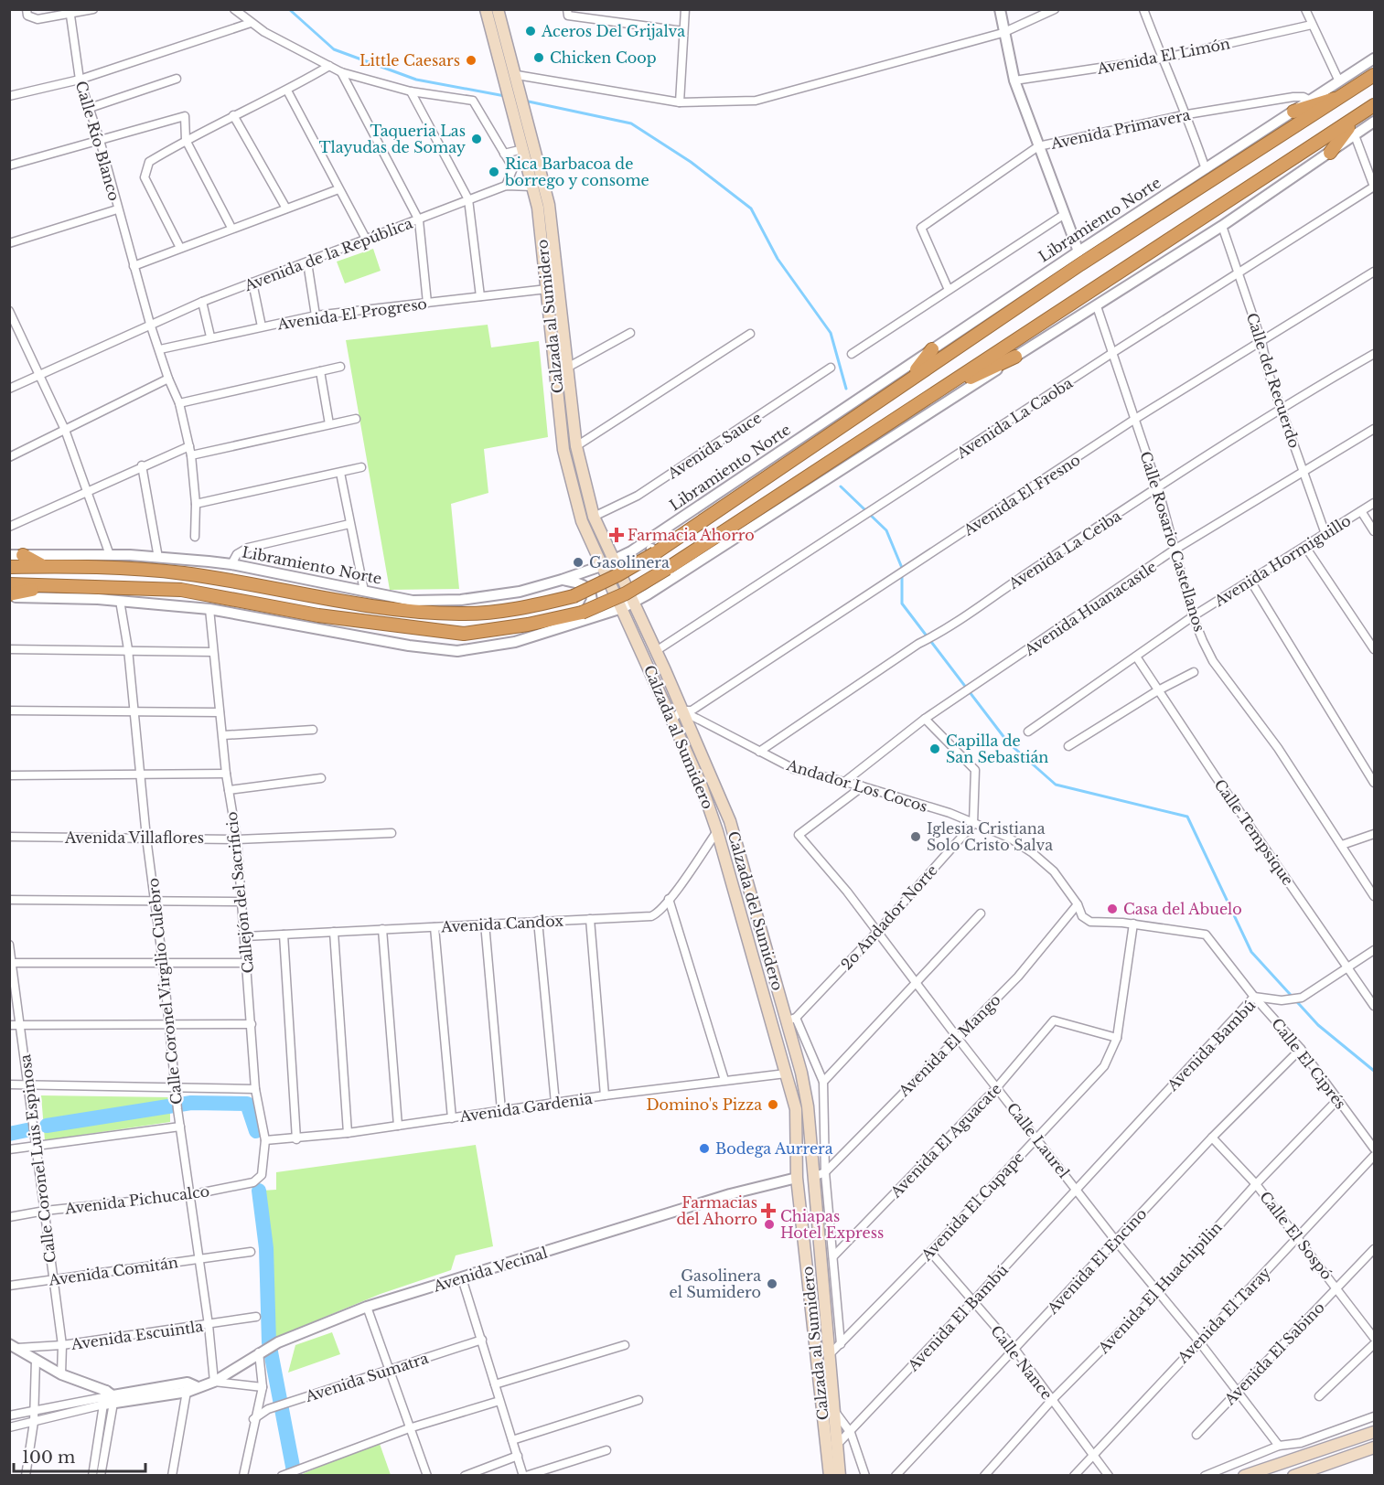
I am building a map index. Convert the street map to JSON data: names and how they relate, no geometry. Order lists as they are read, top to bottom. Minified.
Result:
{"streets":{"highway":["Libramiento Norte"],"main road":["Calzada al Sumidero","Calzada del Sumidero"],"street":["Avenida El Limón","Avenida Primavera","Calle Río Blanco","Avenida de la República","Avenida El Progreso","Calle del Recuerdo","Avenida La Caoba","Avenida Sauce","Avenida El Fresno","Calle Rosario Castellanos","Avenida La Ceiba","Avenida Hormiguillo","Avenida Huanacastle","Andador Los Cocos","Calle Tempsique","Avenida Villaflores","Callejón del Sacrificio","2o Andador Norte","Avenida Candox","Calle Coronel Virgilio Culebro","Avenida El Mango","Avenida Bambú","Calle El Ciprés","Avenida Gardenia","Avenida El Aguacate","Calle Laurel","Calle Coronel Luis Espinosa","Avenida Pichucalco","Avenida El Cupape","Calle El Sospó","Avenida El Encino","Avenida Vecinal","Avenida Comitán","Avenida El Huachipilin","Avenida El Taray","Avenida El Bambú","Avenida Escuintla","Avenida El Sabino","Calle Nance","Avenida Sumatra"]},"crossings":[["Avenida Primavera","Libramiento Norte"],["Calle Río Blanco","Avenida de la República"],["Libramiento Norte","Calzada al Sumidero"],["Libramiento Norte","Calzada del Sumidero"],["Avenida de la República","Calzada al Sumidero"],["Avenida El Progreso","Calzada al Sumidero"],["Calzada al Sumidero","Avenida El Fresno"],["Calzada al Sumidero","Calzada del Sumidero"],["Calzada al Sumidero","Avenida Candox"],["Calzada al Sumidero","Avenida Gardenia"],["Calzada al Sumidero","Avenida Vecinal"],["Calle del Recuerdo","Avenida La Caoba"],["Calle del Recuerdo","Avenida El Fresno"],["Calle del Recuerdo","Avenida La Ceiba"],["Calle del Recuerdo","Avenida Hormiguillo"],["Calle del Recuerdo","Avenida Huanacastle"],["Avenida La Caoba","Calle Rosario Castellanos"],["Avenida La Caoba","Calzada del Sumidero"],["Avenida Sauce","Calzada del Sumidero"],["Avenida El Fresno","Calle Rosario Castellanos"],["Avenida El Fresno","Andador Los Cocos"],["Avenida El Fresno","Calzada del Sumidero"],["Calle Rosario Castellanos","Avenida La Ceiba"],["Calle Rosario Castellanos","Avenida Hormiguillo"],["Calle Rosario Castellanos","Avenida Huanacastle"],["Avenida La Ceiba","Andador Los Cocos"],["Avenida Hormiguillo","Calle Tempsique"],["Avenida Huanacastle","Andador Los Cocos"],["Andador Los Cocos","Calzada del Sumidero"],["Andador Los Cocos","2o Andador Norte"],["Andador Los Cocos","Avenida El Mango"],["Andador Los Cocos","Calle El Ciprés"],["Andador Los Cocos","Calle Laurel"],["Andador Los Cocos","Avenida El Cupape"],["Calle Tempsique","Avenida Bambú"],["Avenida Villaflores","Callejón del Sacrificio"],["Avenida Villaflores","Calle Coronel Virgilio Culebro"],["Callejón del Sacrificio","Avenida Candox"],["Callejón del Sacrificio","Avenida Gardenia"],["Callejón del Sacrificio","Avenida Pichucalco"],["Calzada del Sumidero","2o Andador Norte"],["Calzada del Sumidero","Avenida El Mango"],["Calzada del Sumidero","Avenida El Cupape"],["Calzada del Sumidero","Avenida El Bambú"],["2o Andador Norte","Calle Laurel"],["Calle Coronel Virgilio Culebro","Avenida Pichucalco"],["Calle Coronel Virgilio Culebro","Avenida Vecinal"],["Calle Coronel Virgilio Culebro","Avenida Comitán"],["Calle Coronel Virgilio Culebro","Avenida Escuintla"],["Avenida El Mango","Calle Laurel"],["Avenida Bambú","Calle El Ciprés"],["Avenida Bambú","Calle Laurel"],["Avenida Bambú","Avenida El Bambú"],["Calle El Ciprés","Avenida El Cupape"],["Calle El Ciprés","Avenida El Encino"],["Calle El Ciprés","Avenida El Huachipilin"],["Avenida El Aguacate","Calle Laurel"],["Avenida El Aguacate","Avenida El Cupape"],["Calle Laurel","Avenida El Cupape"],["Calle Laurel","Avenida El Encino"],["Calle Laurel","Avenida El Huachipilin"],["Calle Laurel","Avenida El Taray"],["Calle Laurel","Avenida El Bambú"],["Calle Laurel","Avenida El Sabino"],["Calle Coronel Luis Espinosa","Avenida Pichucalco"],["Calle Coronel Luis Espinosa","Avenida Comitán"],["Calle Coronel Luis Espinosa","Avenida Escuintla"],["Avenida El Cupape","Calle Nance"],["Calle El Sospó","Avenida El Encino"],["Calle El Sospó","Avenida El Huachipilin"],["Calle El Sospó","Avenida El Taray"],["Calle El Sospó","Avenida El Sabino"],["Avenida El Encino","Calle Nance"],["Avenida El Huachipilin","Calle Nance"],["Avenida El Taray","Calle Nance"],["Avenida El Bambú","Calle Nance"]],"places":{"other":["Aceros Del Grijalva","Chicken Coop","Little Caesars","Taqueria Las Tlayudas de Somay","Rica Barbacoa de borrego y consome","Gasolinera","Capilla de San Sebastián","Iglesia Cristiana Solo Cristo Salva","Casa del Abuelo","Domino's Pizza","Bodega Aurrera","Chiapas Hotel Express","Gasolinera el Sumidero"],"health":["Farmacia Ahorro","Farmacias del Ahorro"]},"scale_bar":"100 m"}
